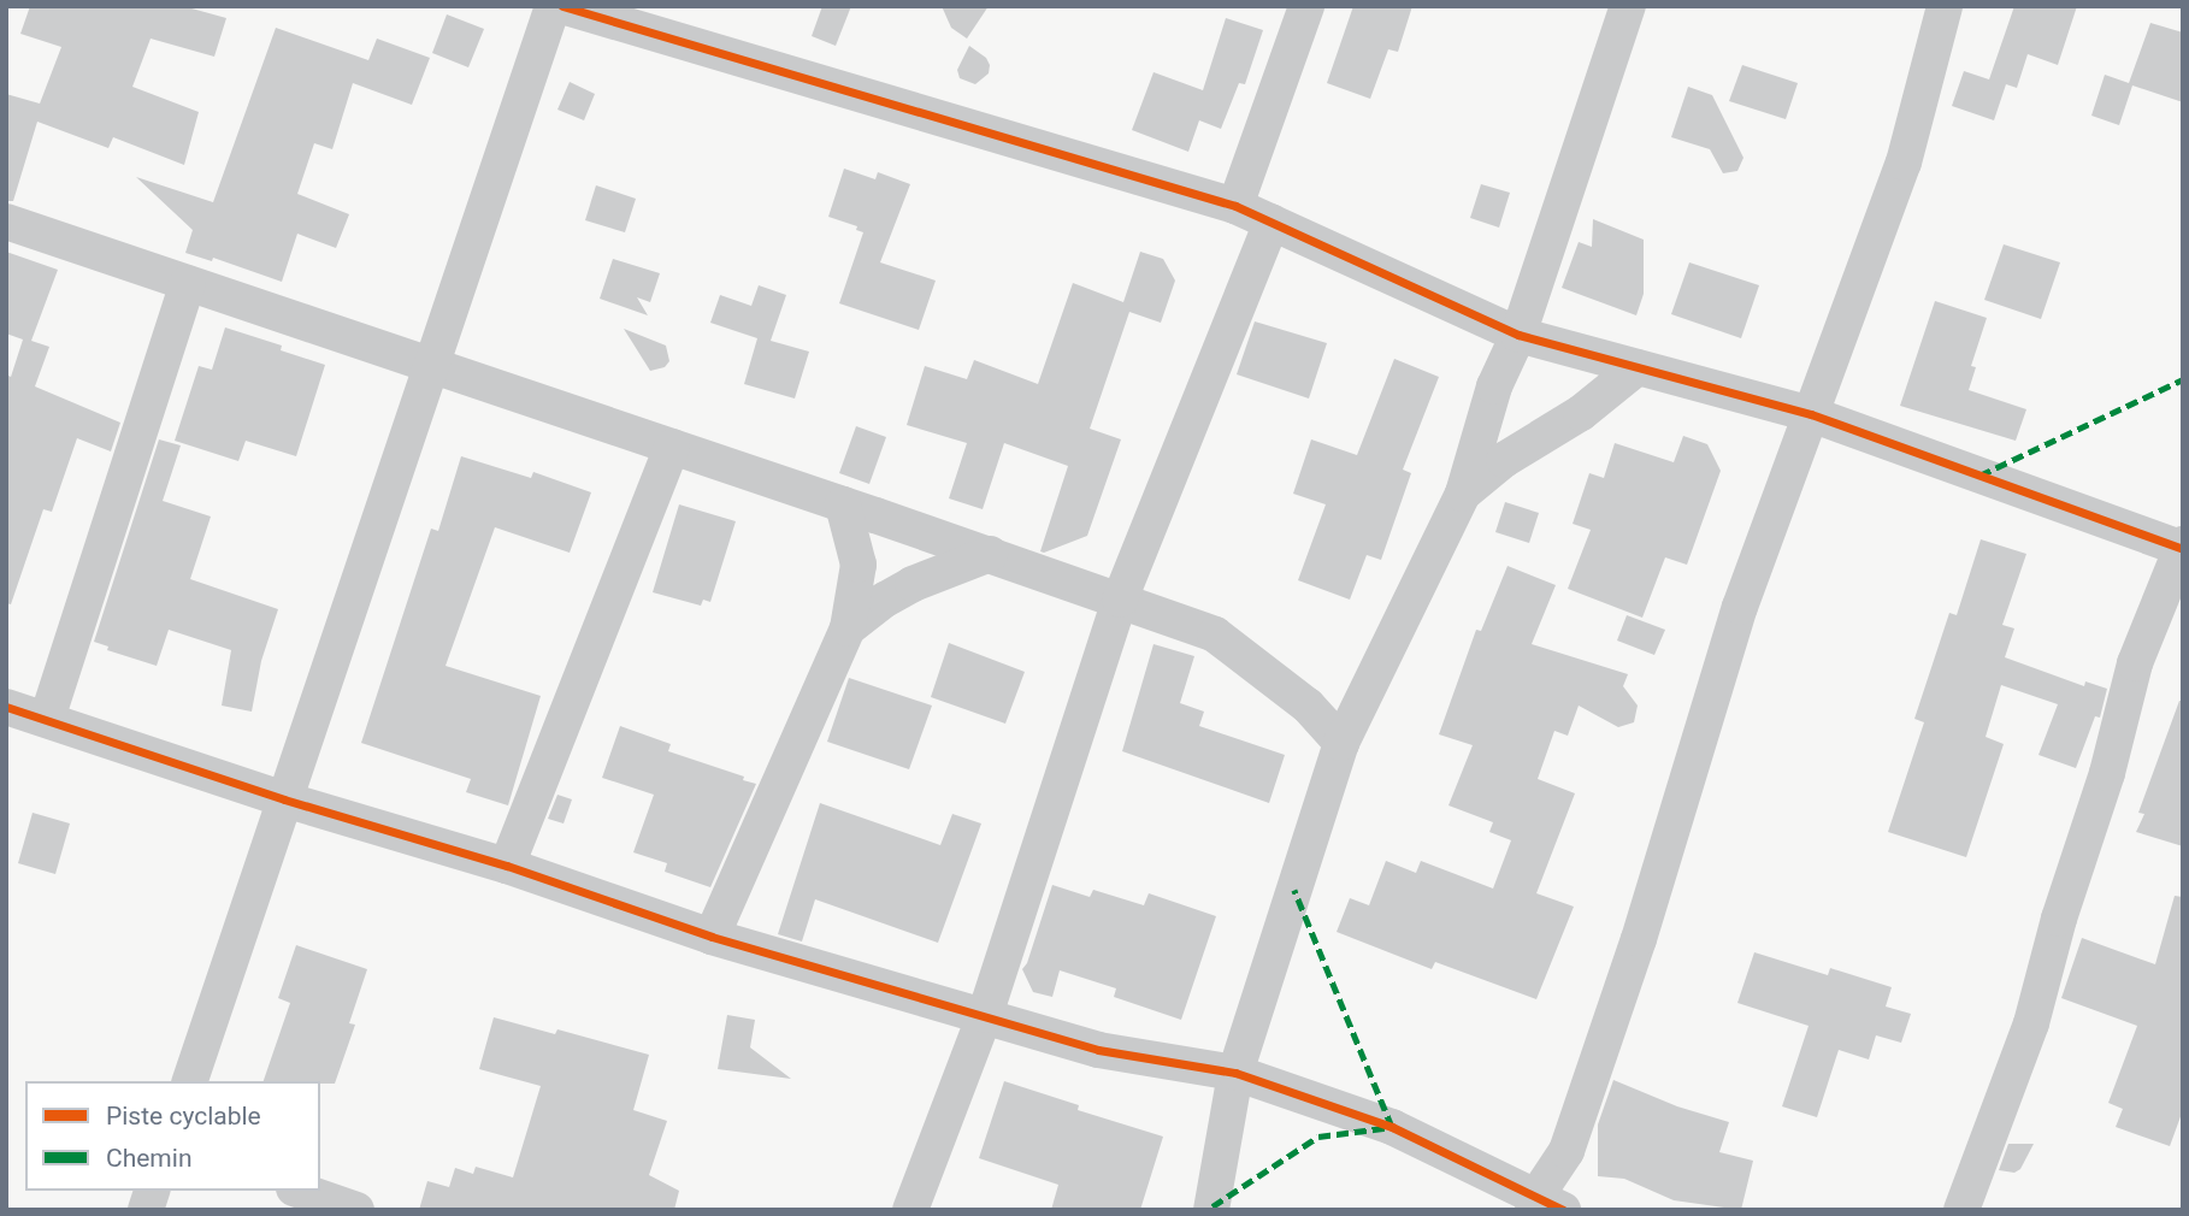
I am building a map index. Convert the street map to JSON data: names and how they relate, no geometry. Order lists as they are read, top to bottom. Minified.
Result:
{"legend":["Piste cyclable","Chemin"]}
